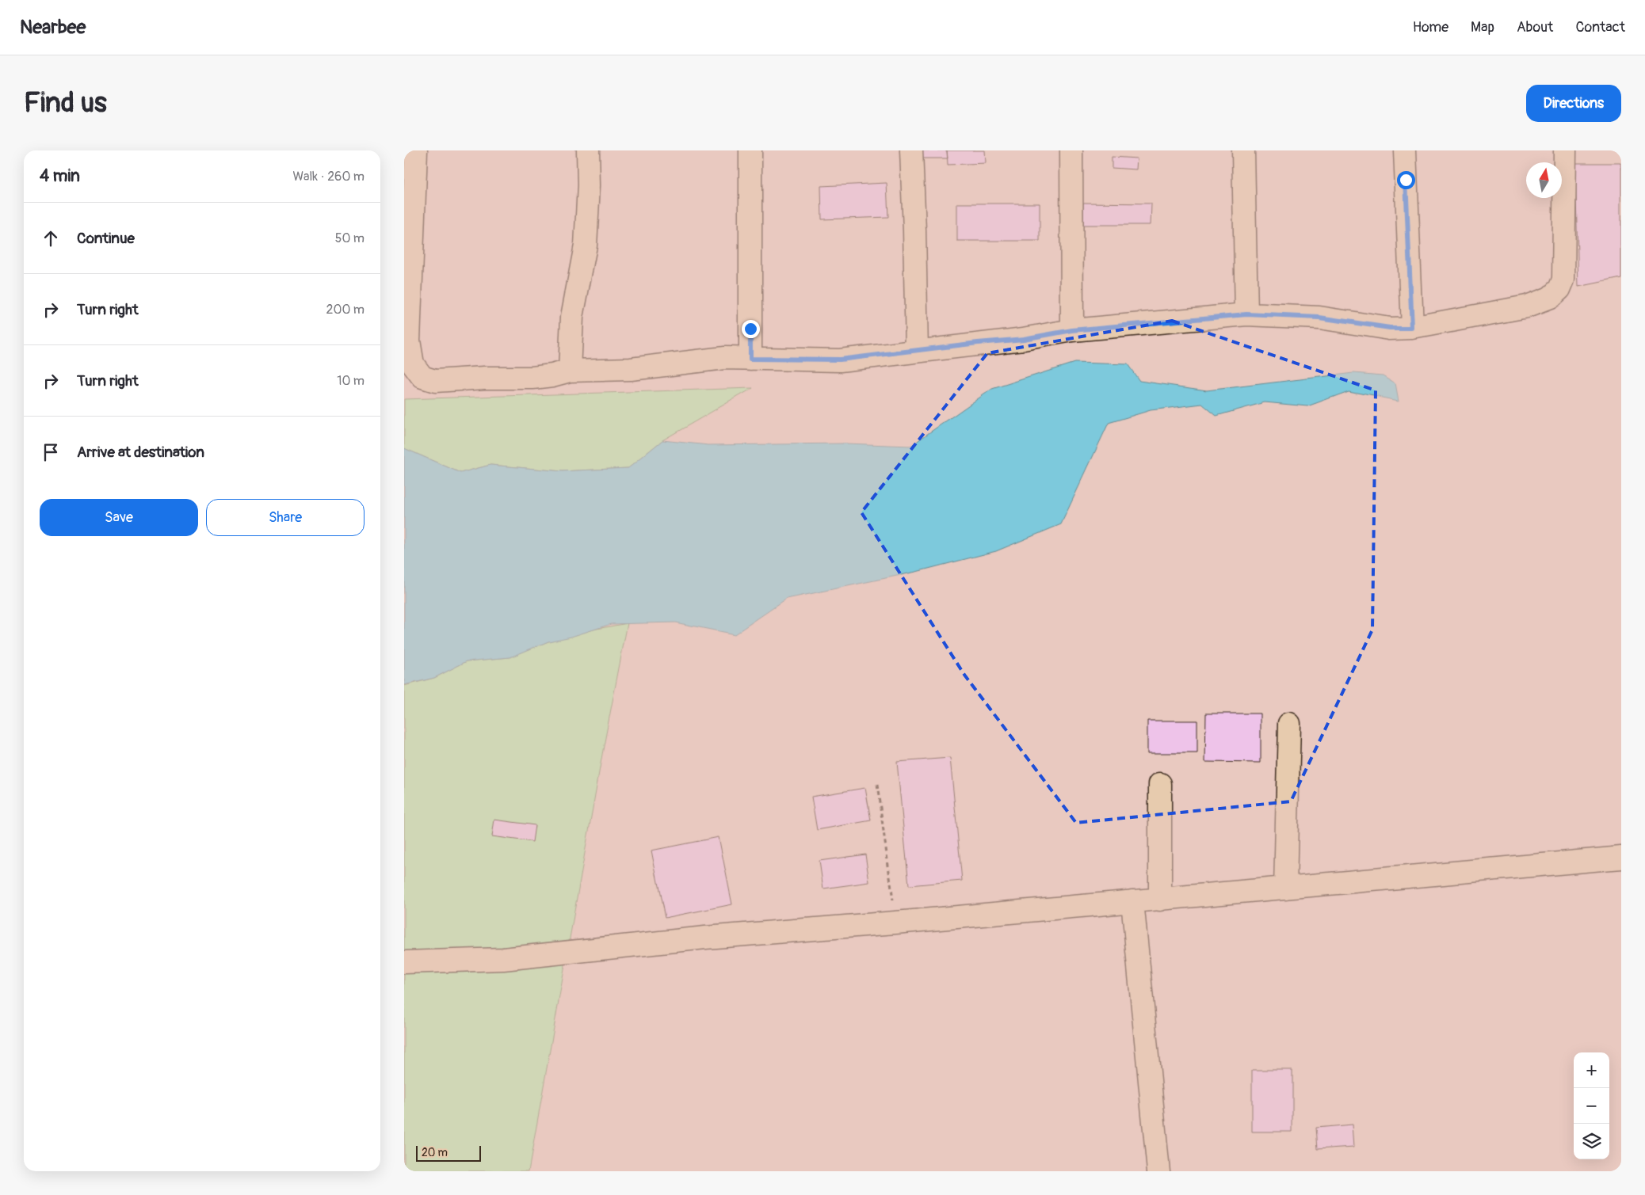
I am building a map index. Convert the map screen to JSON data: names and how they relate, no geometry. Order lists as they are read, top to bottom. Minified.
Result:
{"scale_bar":"20 m","north":"top","page":{"header":"Nearbee","nav":["Home","Map","About","Contact"],"buttons":["Directions",["Save","Share"]],"title":"Find us","heading":["4 min","Walk · 260 m"],"list":[["Continue","50 m"],["Turn right","200 m"],["Turn right","10 m"],"Arrive at destination"],"map_buttons":["+","−"],"scale":"20 m"}}
